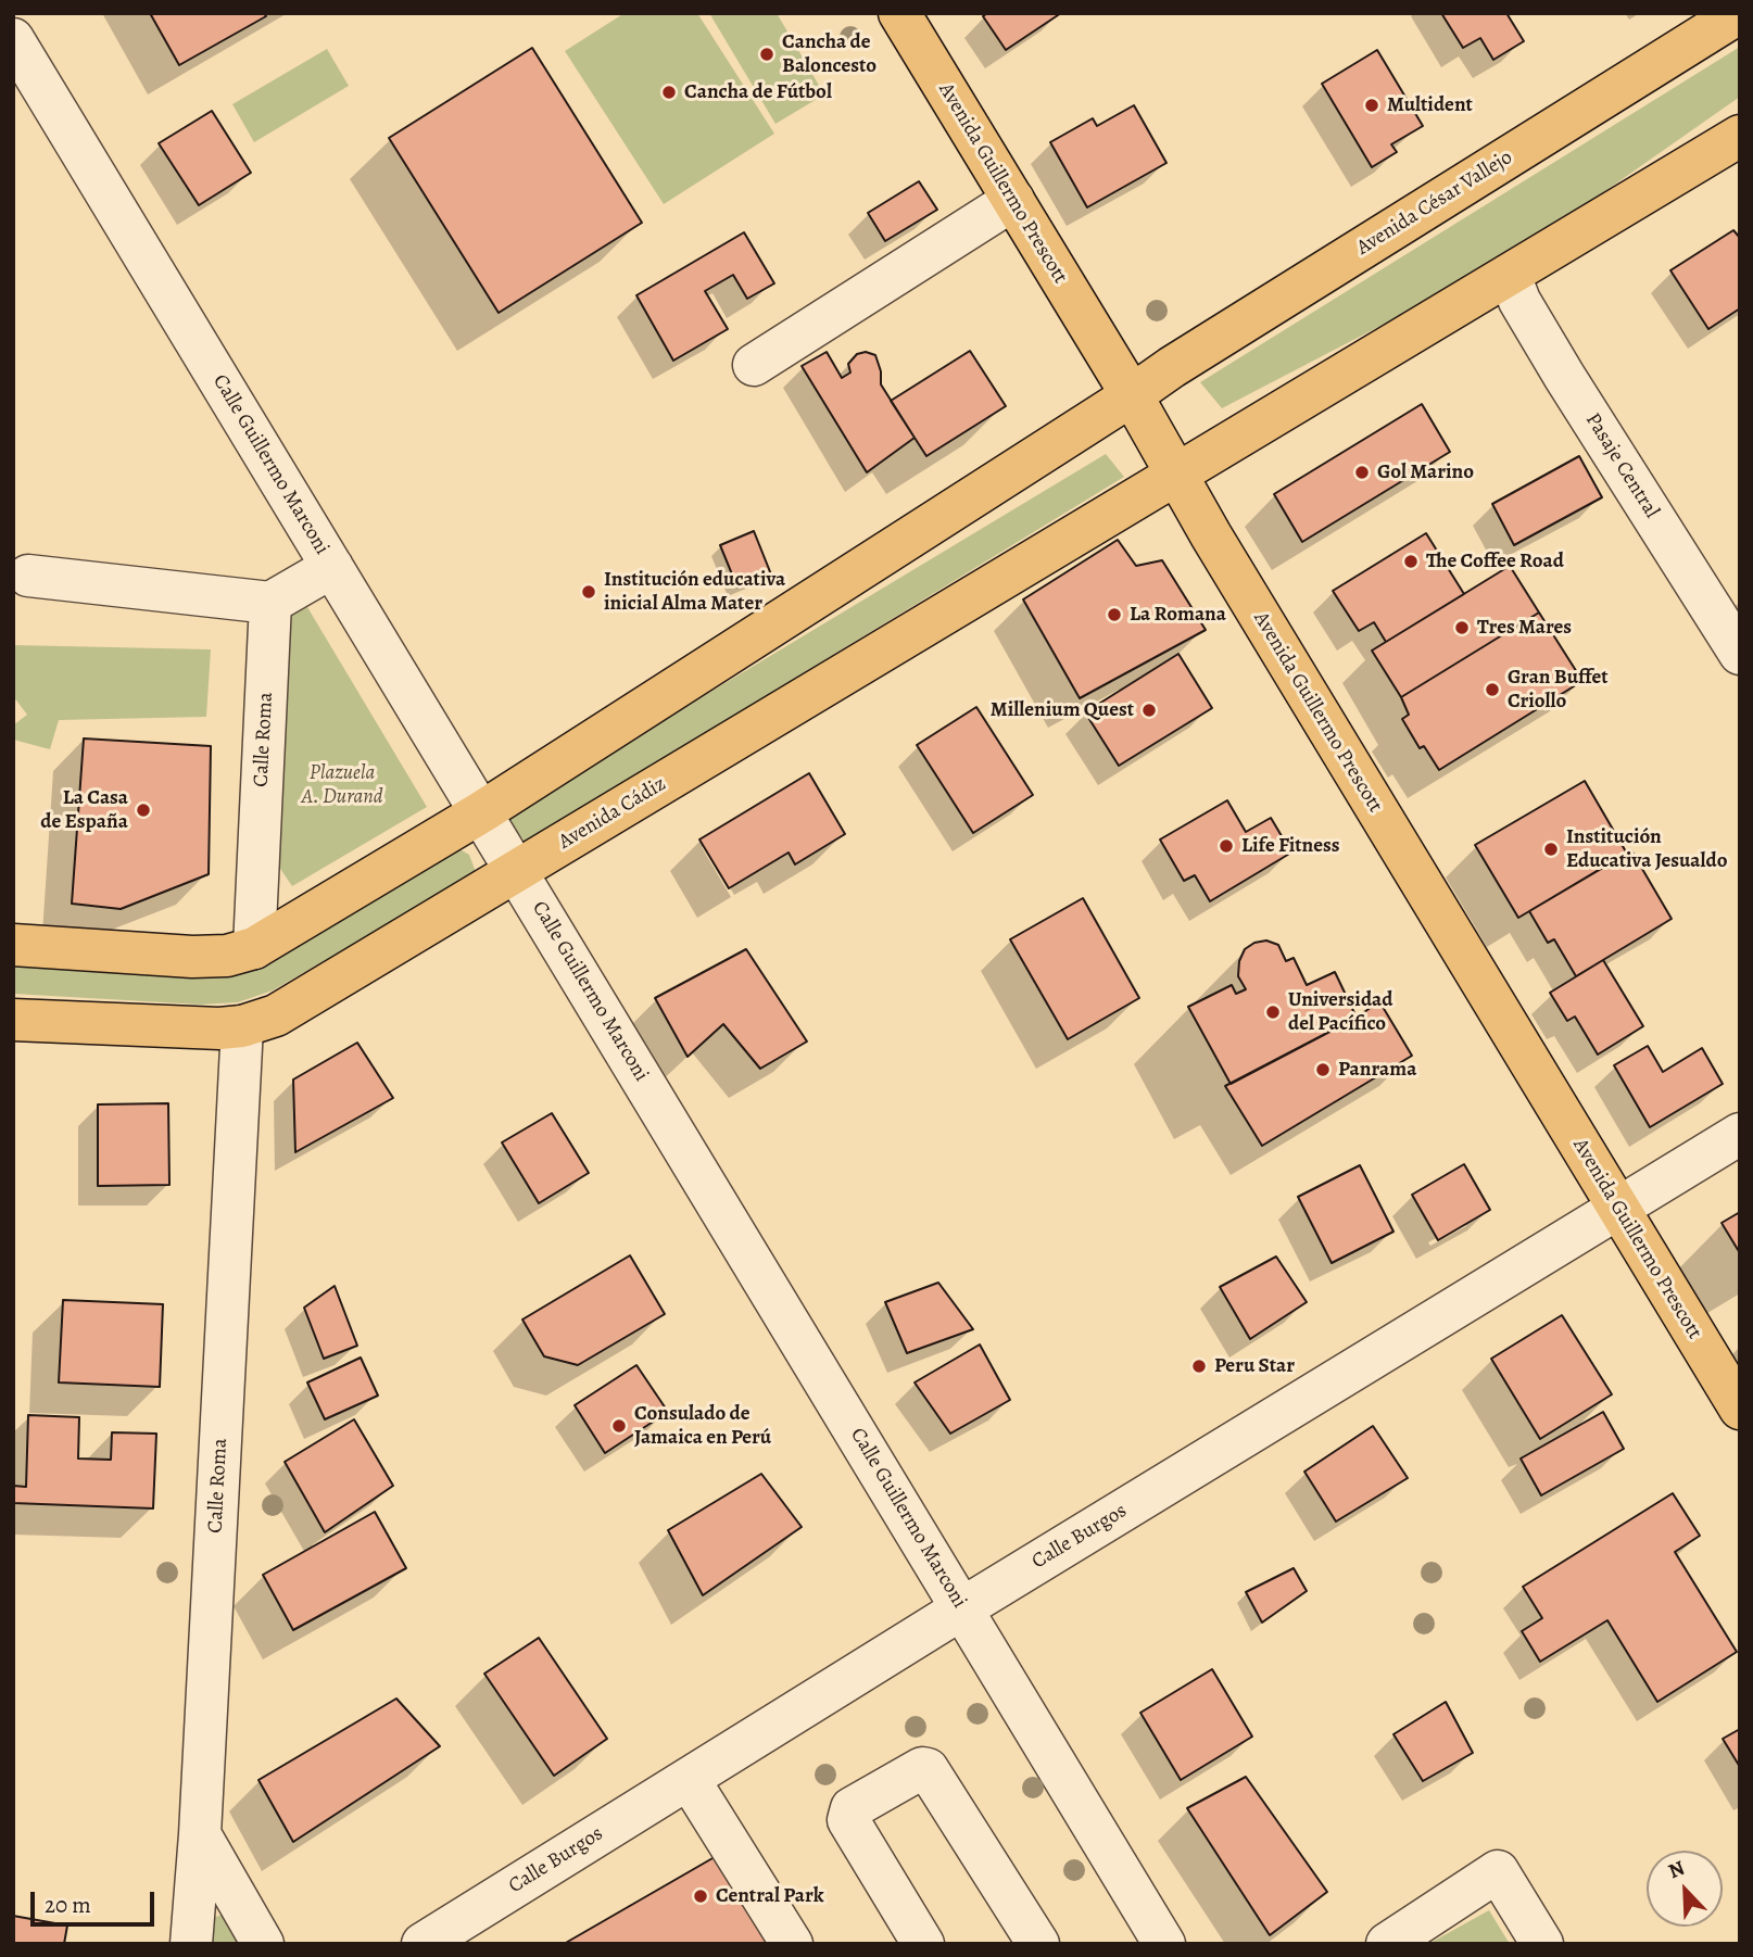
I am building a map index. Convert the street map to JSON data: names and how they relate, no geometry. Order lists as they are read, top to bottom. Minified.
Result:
{"streets":{"main road":["Avenida Guillermo Prescott","Avenida César Vallejo","Avenida Cádiz"],"street":["Calle Guillermo Marconi","Pasaje Central","Calle Roma","Calle Burgos"]},"crossings":[["Avenida Guillermo Prescott","Avenida César Vallejo"],["Avenida Guillermo Prescott","Avenida Cádiz"],["Avenida Guillermo Prescott","Calle Burgos"],["Calle Guillermo Marconi","Avenida Cádiz"],["Calle Guillermo Marconi","Calle Burgos"],["Calle Roma","Avenida Cádiz"]],"parks":["Plazuela A. Durand"],"places":["Cancha de Baloncesto","Cancha de Fútbol","Multident","Gol Marino","The Coffee Road","Institución educativa inicial Alma Mater","La Romana","Tres Mares","Gran Buffet Criollo","Millenium Quest","La Casa de España","Life Fitness","Institución Educativa Jesualdo","Universidad del Pacífico","Panrama","Peru Star","Consulado de Jamaica en Perú","Central Park"],"scale_bar":"20 m","north":"top left"}
